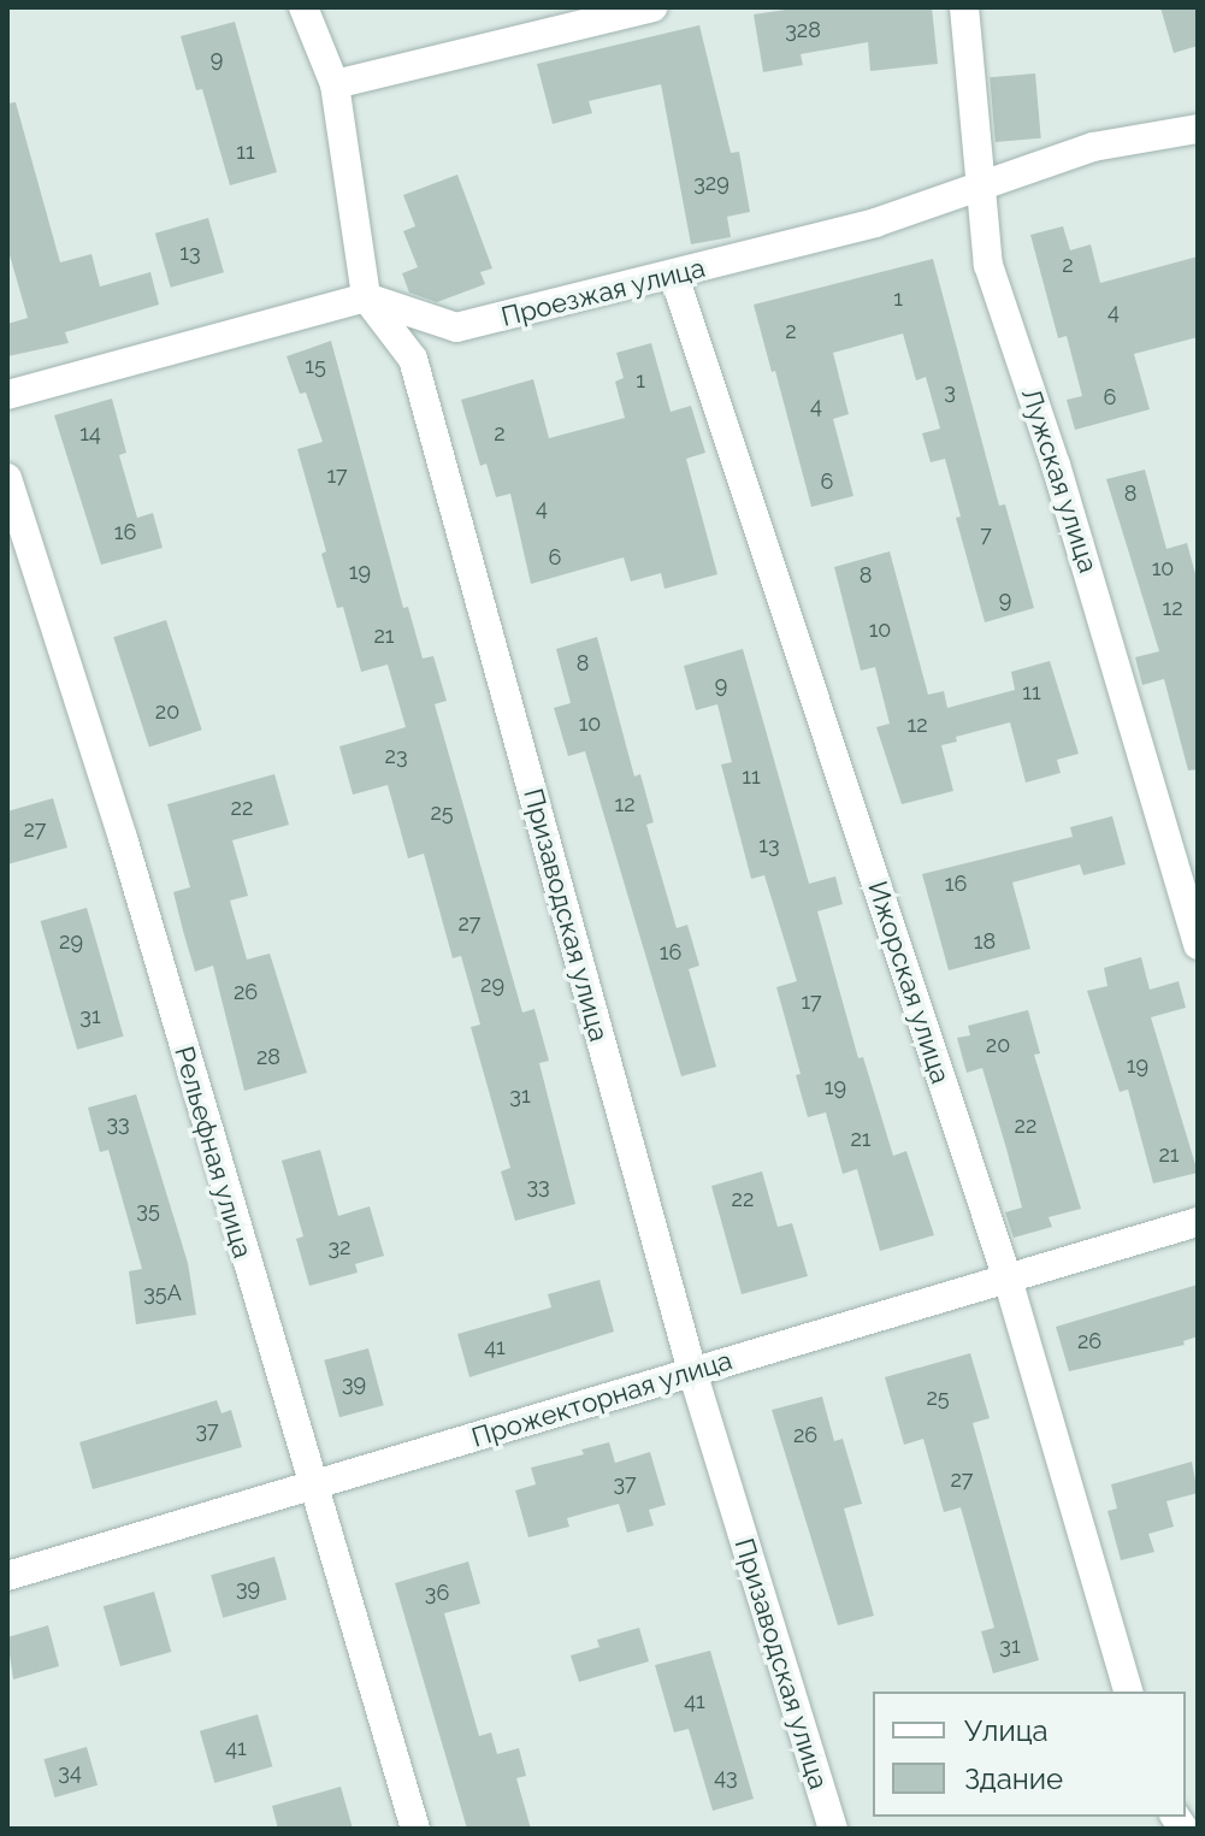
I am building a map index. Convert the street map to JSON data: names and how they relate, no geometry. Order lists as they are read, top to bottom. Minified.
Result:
{"streets":{"street":["Проезжая улица","Лужская улица","Призаводская улица","Ижорская улица","Рельефная улица","Прожекторная улица"]},"crossings":[["Проезжая улица","Лужская улица"],["Проезжая улица","Призаводская улица"],["Проезжая улица","Ижорская улица"],["Призаводская улица","Прожекторная улица"],["Ижорская улица","Прожекторная улица"],["Рельефная улица","Прожекторная улица"]],"house_numbers":["328","9","11","329","13","2","1","4","2","15","1","3","6","4","14","2","17","6","8","4","16","7","6","10","19","8","9","12","10","21","8","9","11","20","10","12","23","11","12","22","25","27","13","16","27","29","18","16","29","26","17","31","20","28","19","19","31","33","22","21","21","33","22","35","32","35А","26","41","39","25","37","26","27","37","39","36","31","41","41","34","43"],"legend":["Улица","Здание"]}
